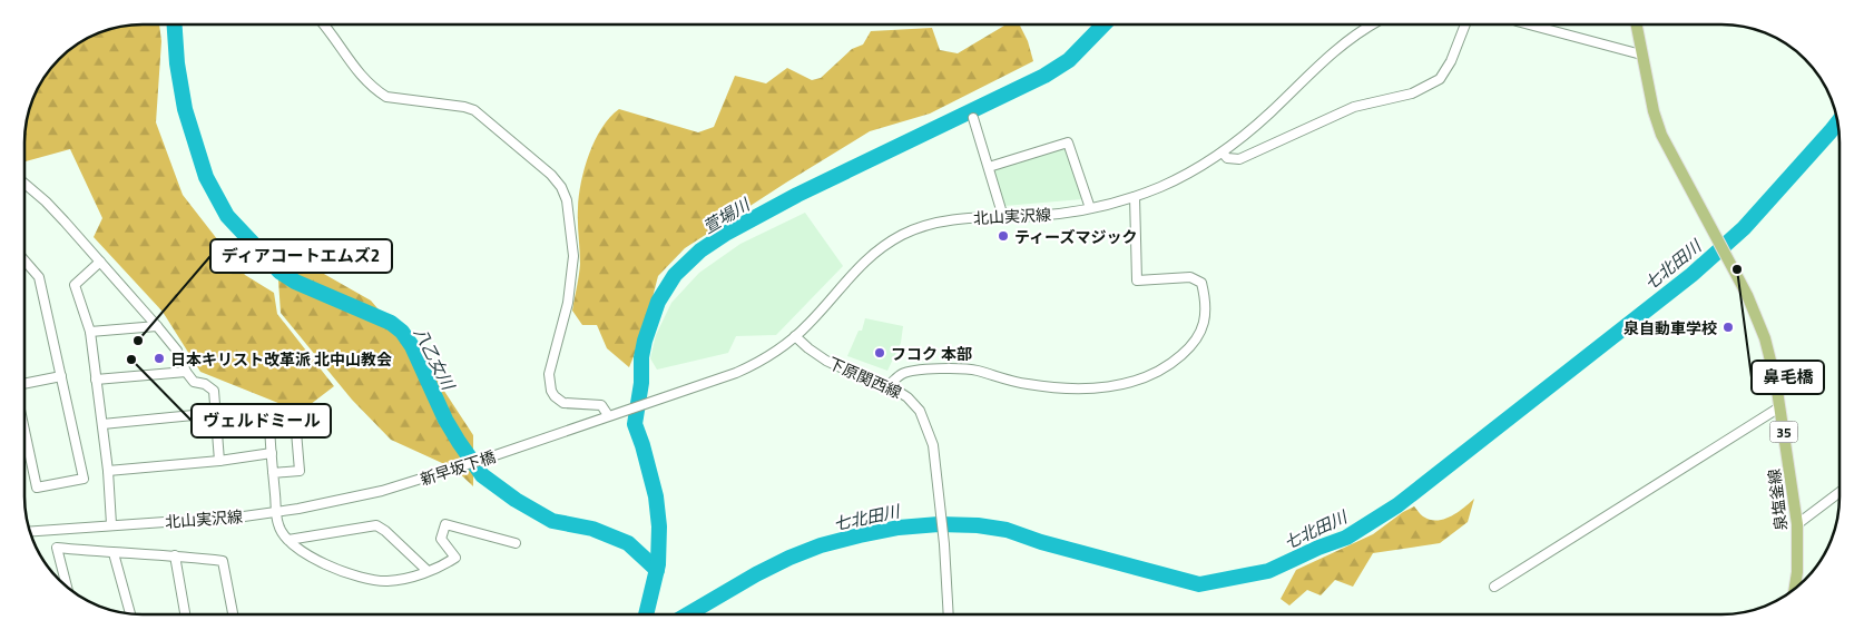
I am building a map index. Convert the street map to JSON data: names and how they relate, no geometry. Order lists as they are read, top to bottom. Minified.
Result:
{"streets":{"main road":["35","泉塩釜線"],"street":["北山実沢線","下原関西線","新早坂下橋"]},"crossings":[["北山実沢線","下原関西線"],["北山実沢線","新早坂下橋"],["35","泉塩釜線"]],"water":["萱場川","七北田川","八乙女川"],"places":["ティーズマジック","鼻毛橋","泉自動車学校","ディアコートエムズ2","フコク 本部","日本キリスト改革派 北中山教会","ヴェルドミール"]}
